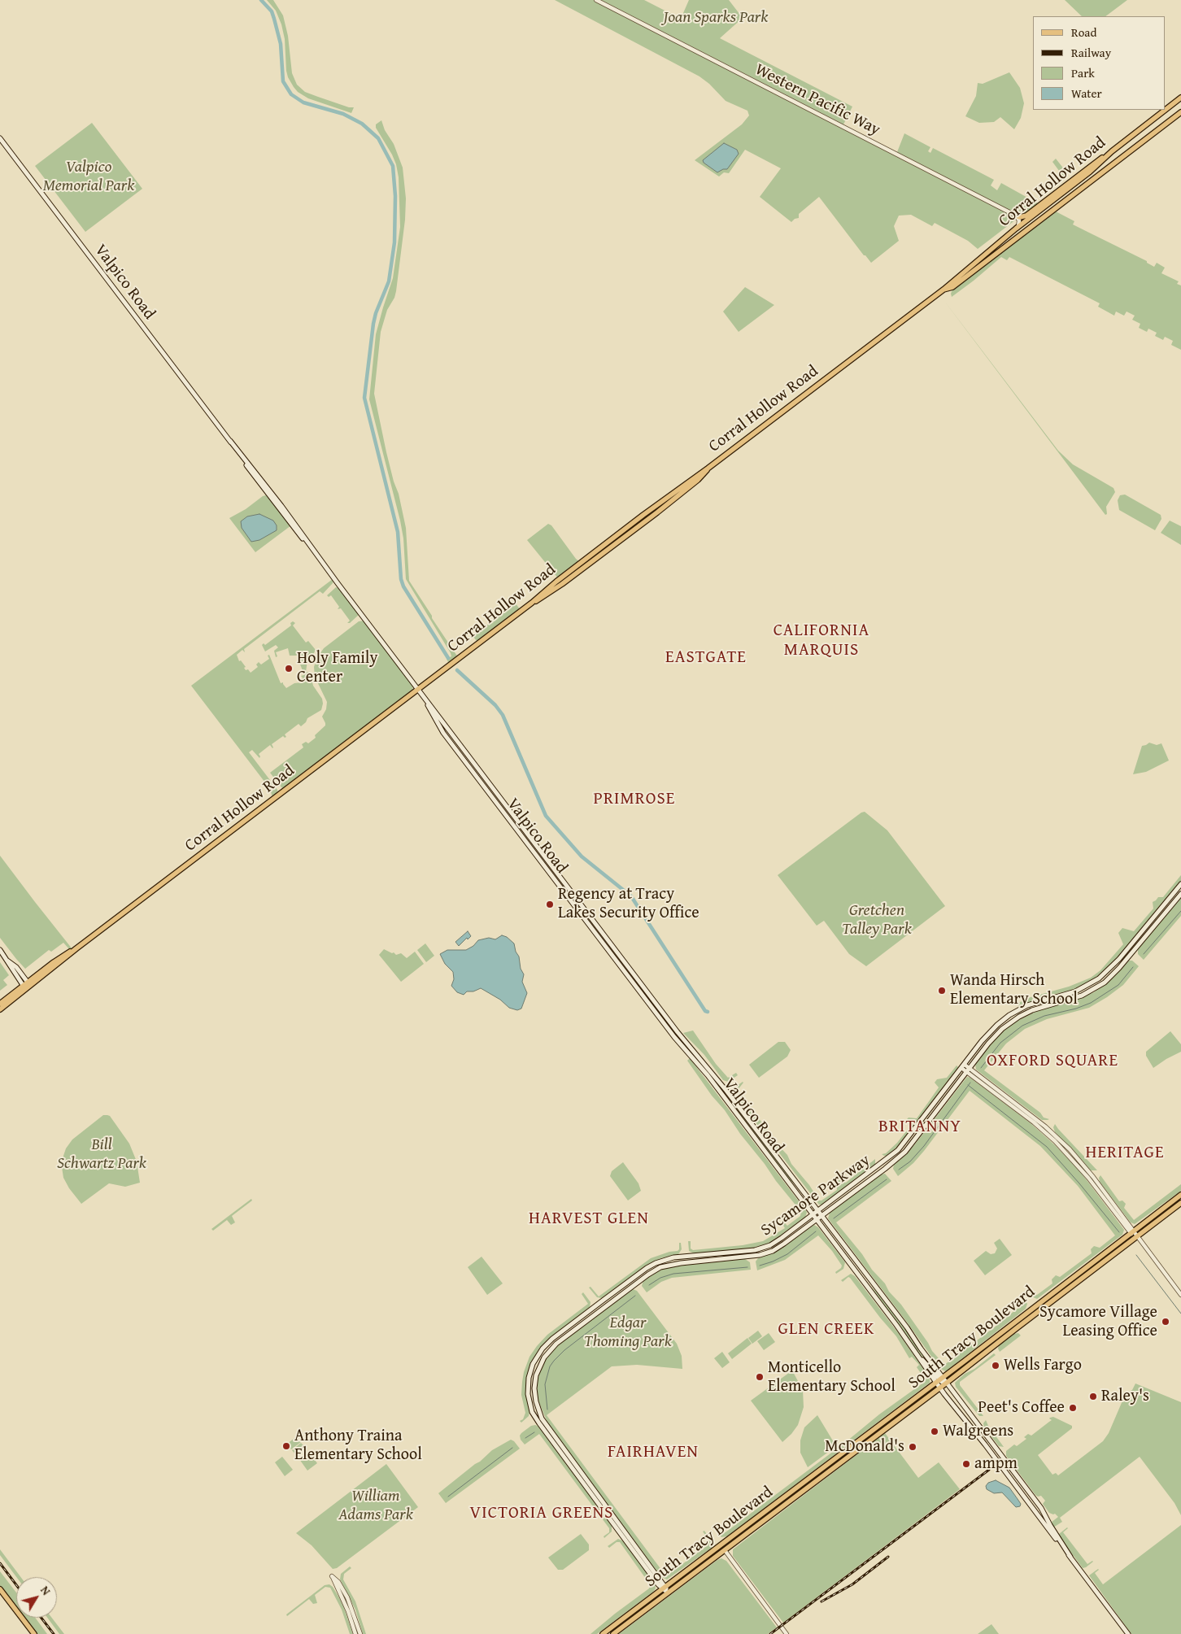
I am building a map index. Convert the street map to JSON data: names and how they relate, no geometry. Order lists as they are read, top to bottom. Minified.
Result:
{"streets":{"main road":["Corral Hollow Road","Valpico Road","Sycamore Parkway","South Tracy Boulevard"],"street":["Western Pacific Way"]},"crossings":[["Corral Hollow Road","Valpico Road"],["Valpico Road","Sycamore Parkway"],["Valpico Road","South Tracy Boulevard"],["Sycamore Parkway","South Tracy Boulevard"]],"districts":["CALIFORNIA MARQUIS","EASTGATE","PRIMROSE","OXFORD SQUARE","BRITANNY","HERITAGE","HARVEST GLEN","GLEN CREEK","FAIRHAVEN","VICTORIA GREENS"],"parks":["Joan Sparks Park","Valpico Memorial Park","Gretchen Talley Park","Bill Schwartz Park","Edgar Thoming Park","William Adams Park"],"places":["Holy Family Center","Regency at Tracy Lakes Security Office","Wanda Hirsch Elementary School","Sycamore Village Leasing Office","Wells Fargo","Monticello Elementary School","Raley's","Peet's Coffee","Walgreens","Anthony Traina Elementary School","McDonald's","ampm"],"legend":["Road","Railway","Park","Water"],"north":"top right"}
